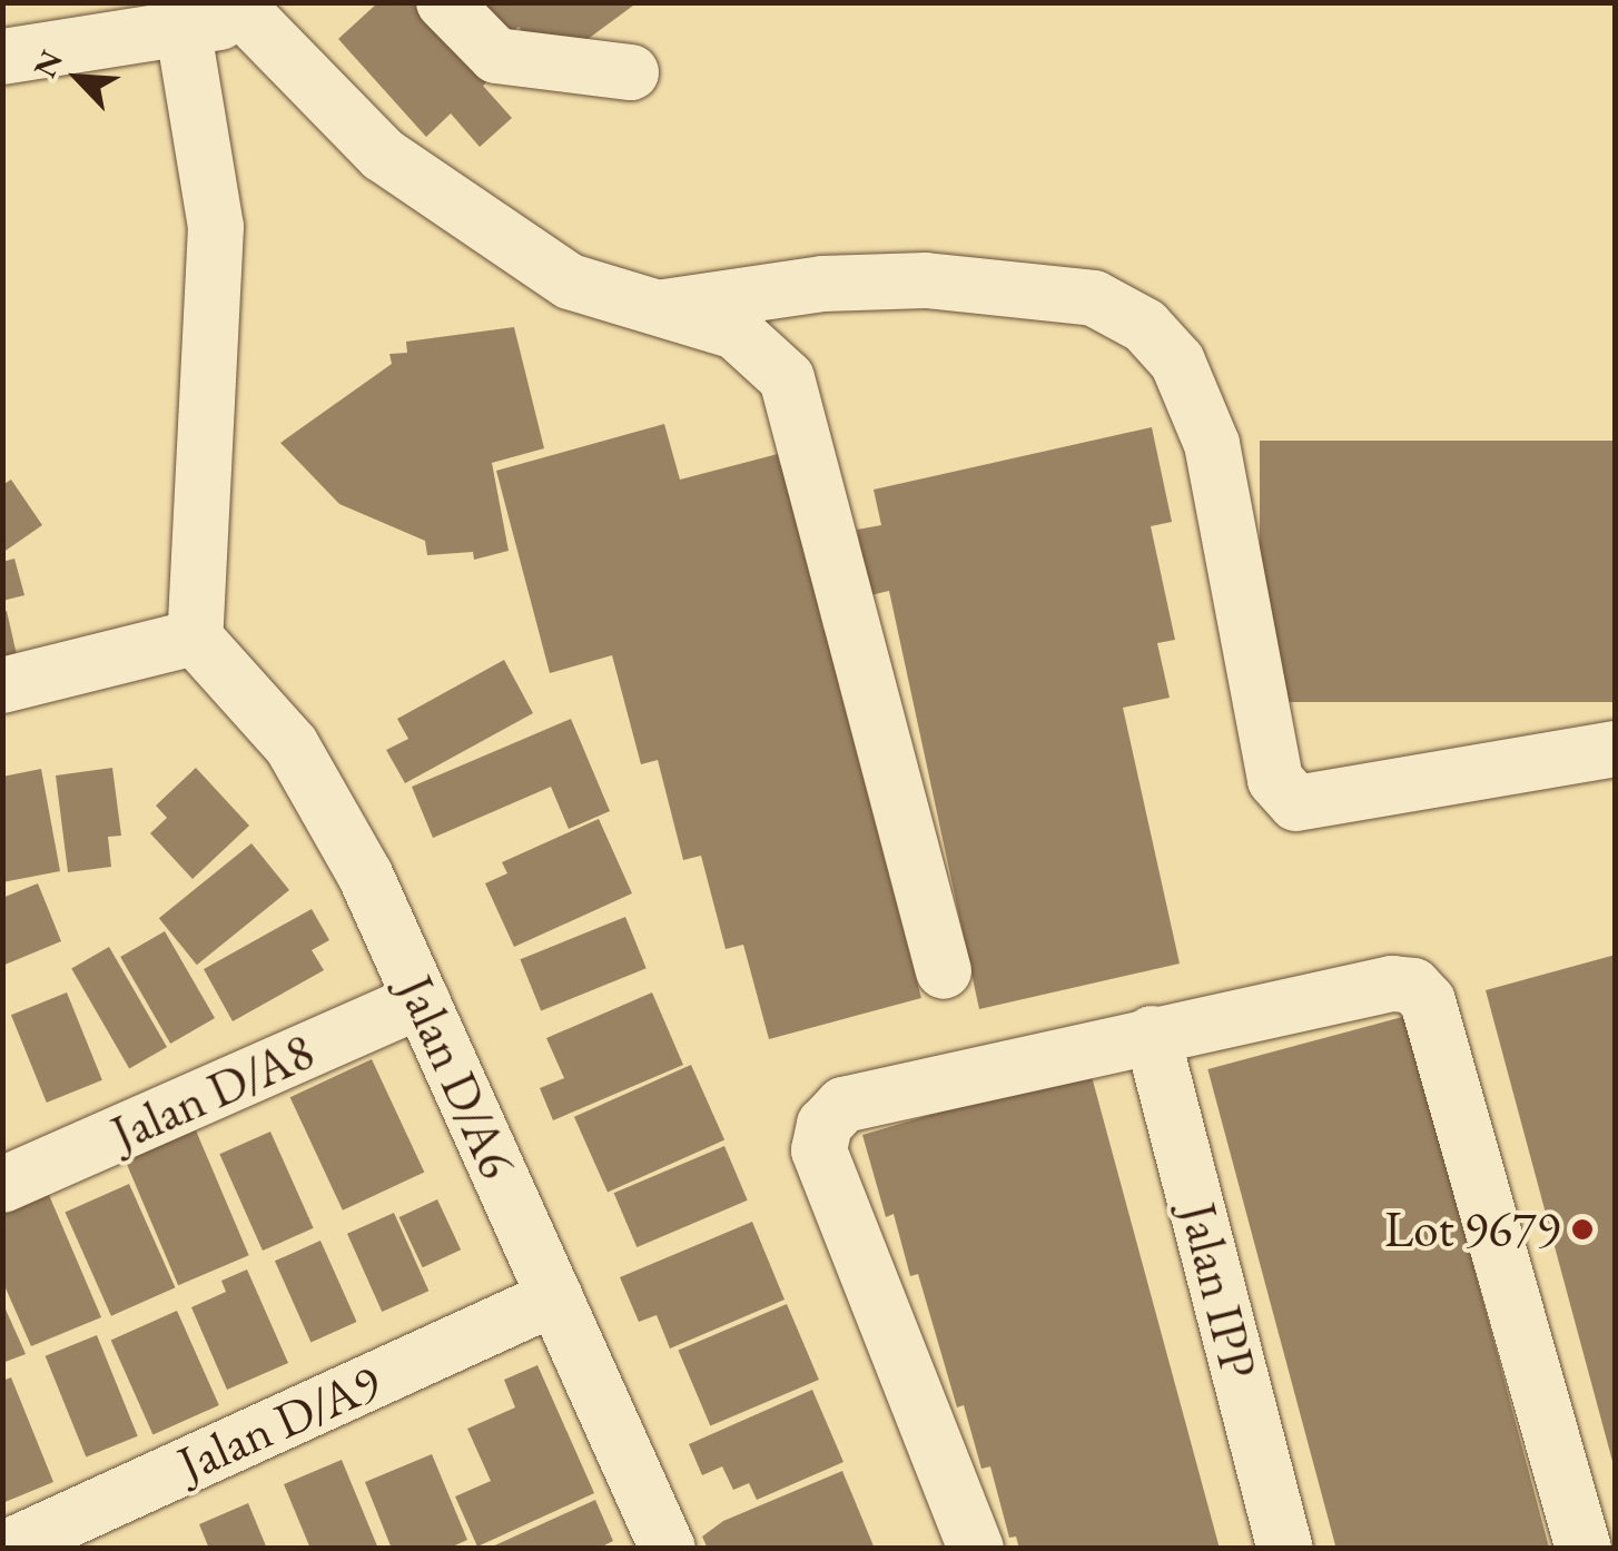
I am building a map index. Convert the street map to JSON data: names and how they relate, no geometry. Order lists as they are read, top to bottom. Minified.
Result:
{"streets":{"street":["Jalan D/A6","Jalan D/A8","Jalan IPP","Jalan D/A9"]},"crossings":[["Jalan D/A6","Jalan D/A8"],["Jalan D/A6","Jalan D/A9"]],"places":["Lot 9679"],"north":"top left"}
